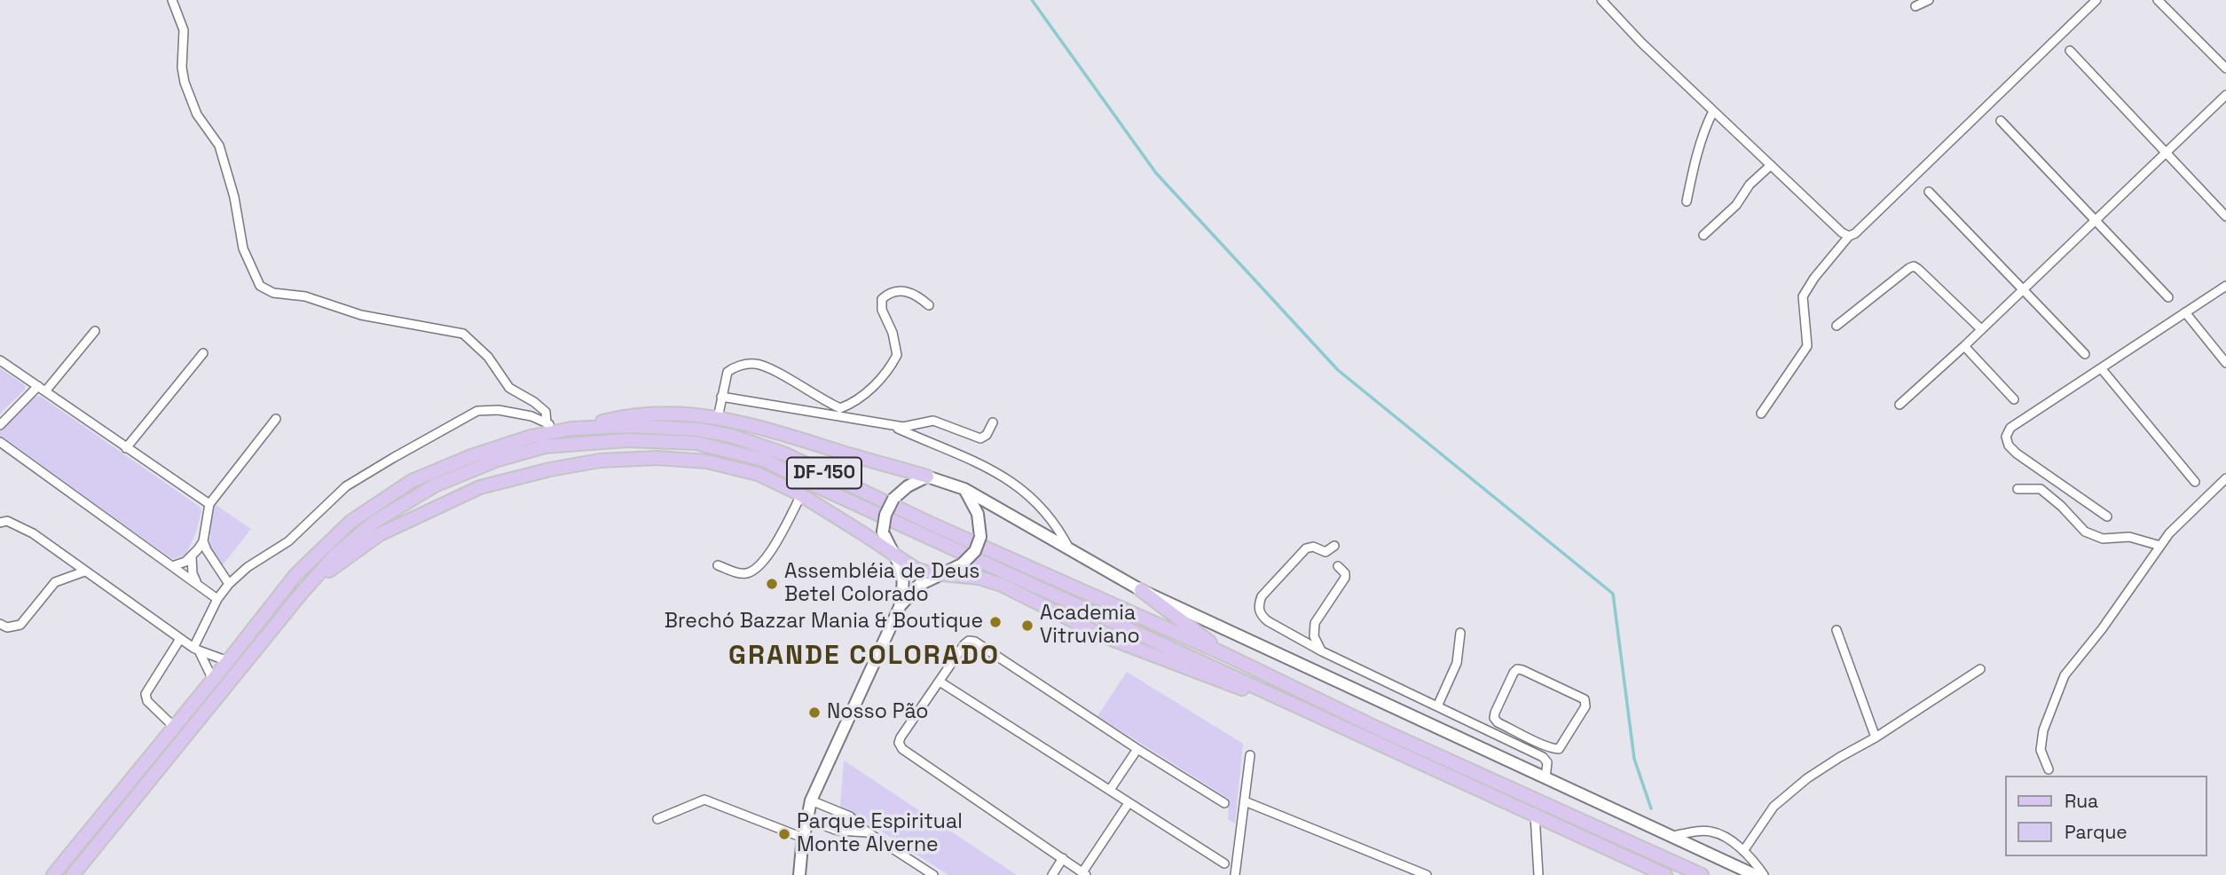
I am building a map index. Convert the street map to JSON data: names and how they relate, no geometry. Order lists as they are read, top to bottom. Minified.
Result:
{"streets":{"main road":["DF-150"]},"districts":["GRANDE COLORADO"],"places":["Assembléia de Deus Betel Colorado","Brechó Bazzar Mania & Boutique","Academia Vitruviano","Nosso Pão","Parque Espiritual Monte Alverne"],"legend":["Rua","Parque"]}
